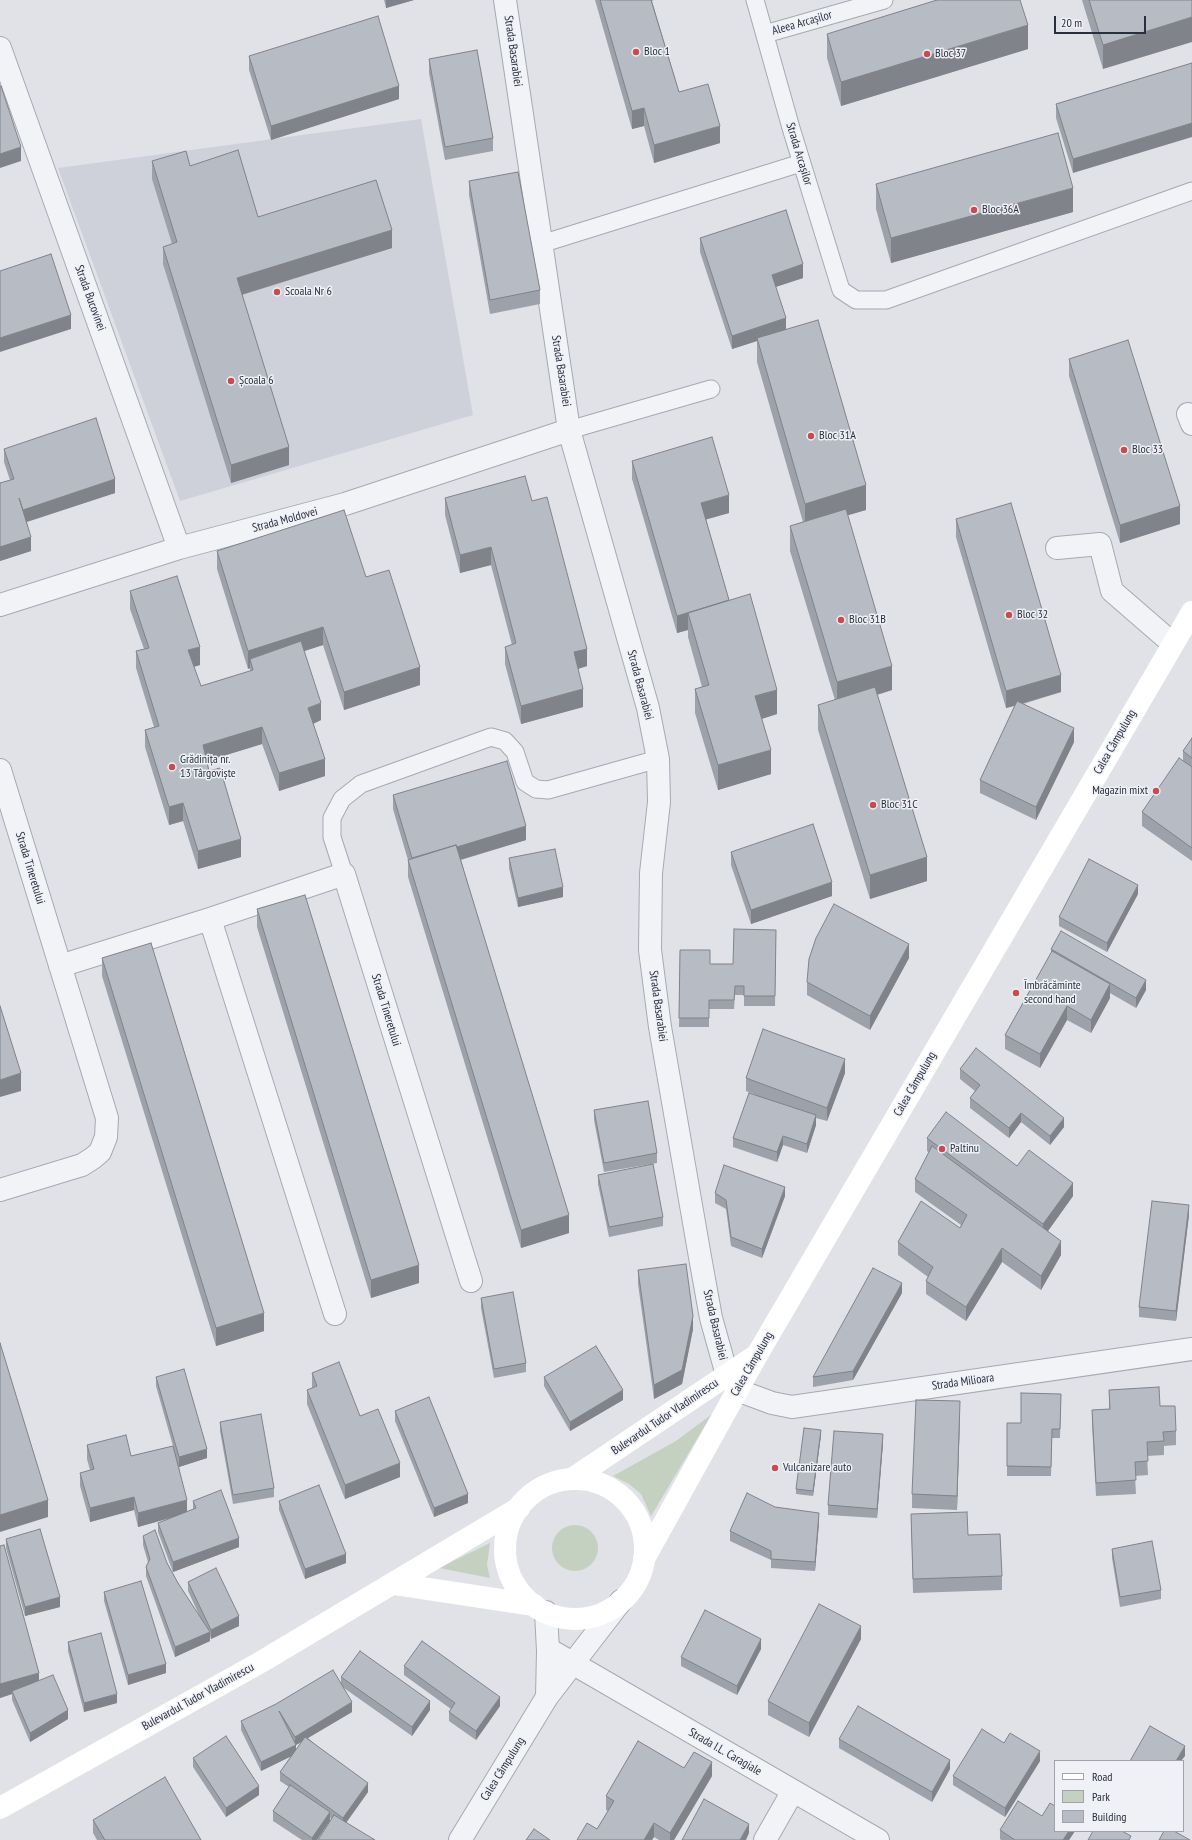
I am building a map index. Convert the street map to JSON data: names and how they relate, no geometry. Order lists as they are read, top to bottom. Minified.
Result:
{"streets":{"main road":["Calea Câmpulung","Bulevardul Tudor Vladimirescu"],"street":["Strada Basarabiei","Strada Bucovinei","Strada Moldovei","Strada Tineretului","Strada Milioara","Strada I.L. Caragiale"],"lane":["Aleea Arcașilor","Strada Arcașilor"]},"crossings":[["Aleea Arcașilor","Strada Arcașilor"],["Strada Basarabiei","Strada Moldovei"],["Strada Basarabiei","Calea Câmpulung"],["Strada Basarabiei","Strada Milioara"],["Strada Basarabiei","Bulevardul Tudor Vladimirescu"],["Strada Bucovinei","Strada Moldovei"],["Calea Câmpulung","Strada Milioara"],["Calea Câmpulung","Bulevardul Tudor Vladimirescu"],["Calea Câmpulung","Strada I.L. Caragiale"],["Strada Milioara","Bulevardul Tudor Vladimirescu"]],"places":["Bloc 1","Bloc 37","Bloc 36A","Scoala Nr 6","Școala 6","Bloc 31A","Bloc 33","Bloc 32","Bloc 31B","Grădinița nr. 13 Târgoviște","Magazin mixt","Bloc 31C","Îmbrăcăminte second hand","Paltinu","Vulcanizare auto"],"legend":["Road","Park","Building"],"scale_bar":"20 m"}
